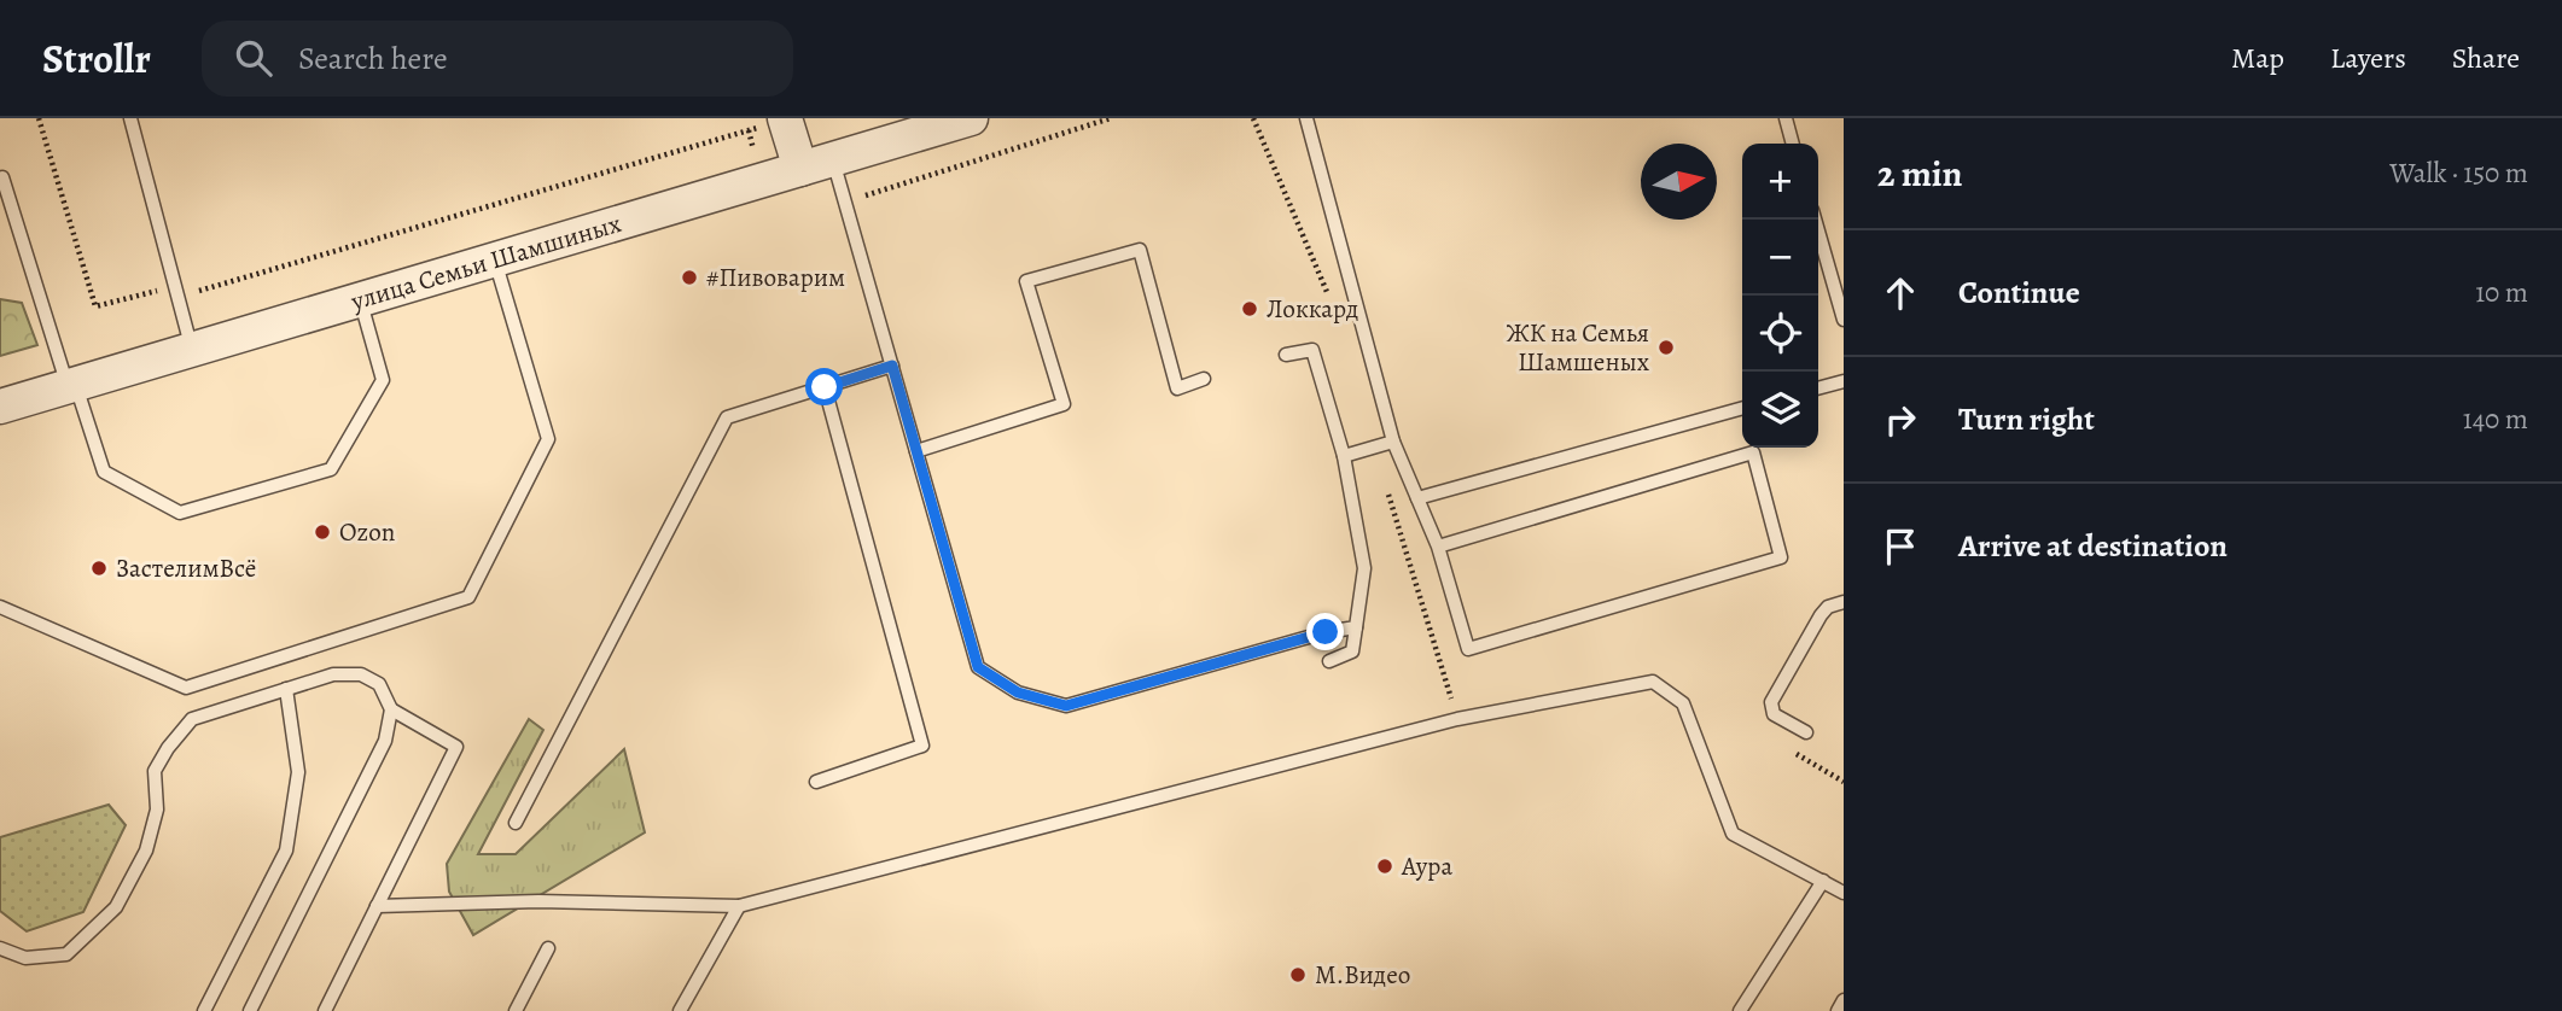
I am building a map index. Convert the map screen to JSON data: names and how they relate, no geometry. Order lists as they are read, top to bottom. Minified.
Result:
{"streets":{"street":["улица Семьи Шамшиных"]},"places":["#Пивоварим","Локкард","ЖК на Семья Шамшеных","Ozon","ЗастелимВсё","Аура","М.Видео"],"north":"right","page":{"header":"Strollr","search":"Search here","nav":["Map","Layers","Share"],"heading":["2 min","Walk · 150 m"],"map_buttons":["+","−"],"list":[["Continue","10 m"],["Turn right","140 m"],"Arrive at destination"]}}
